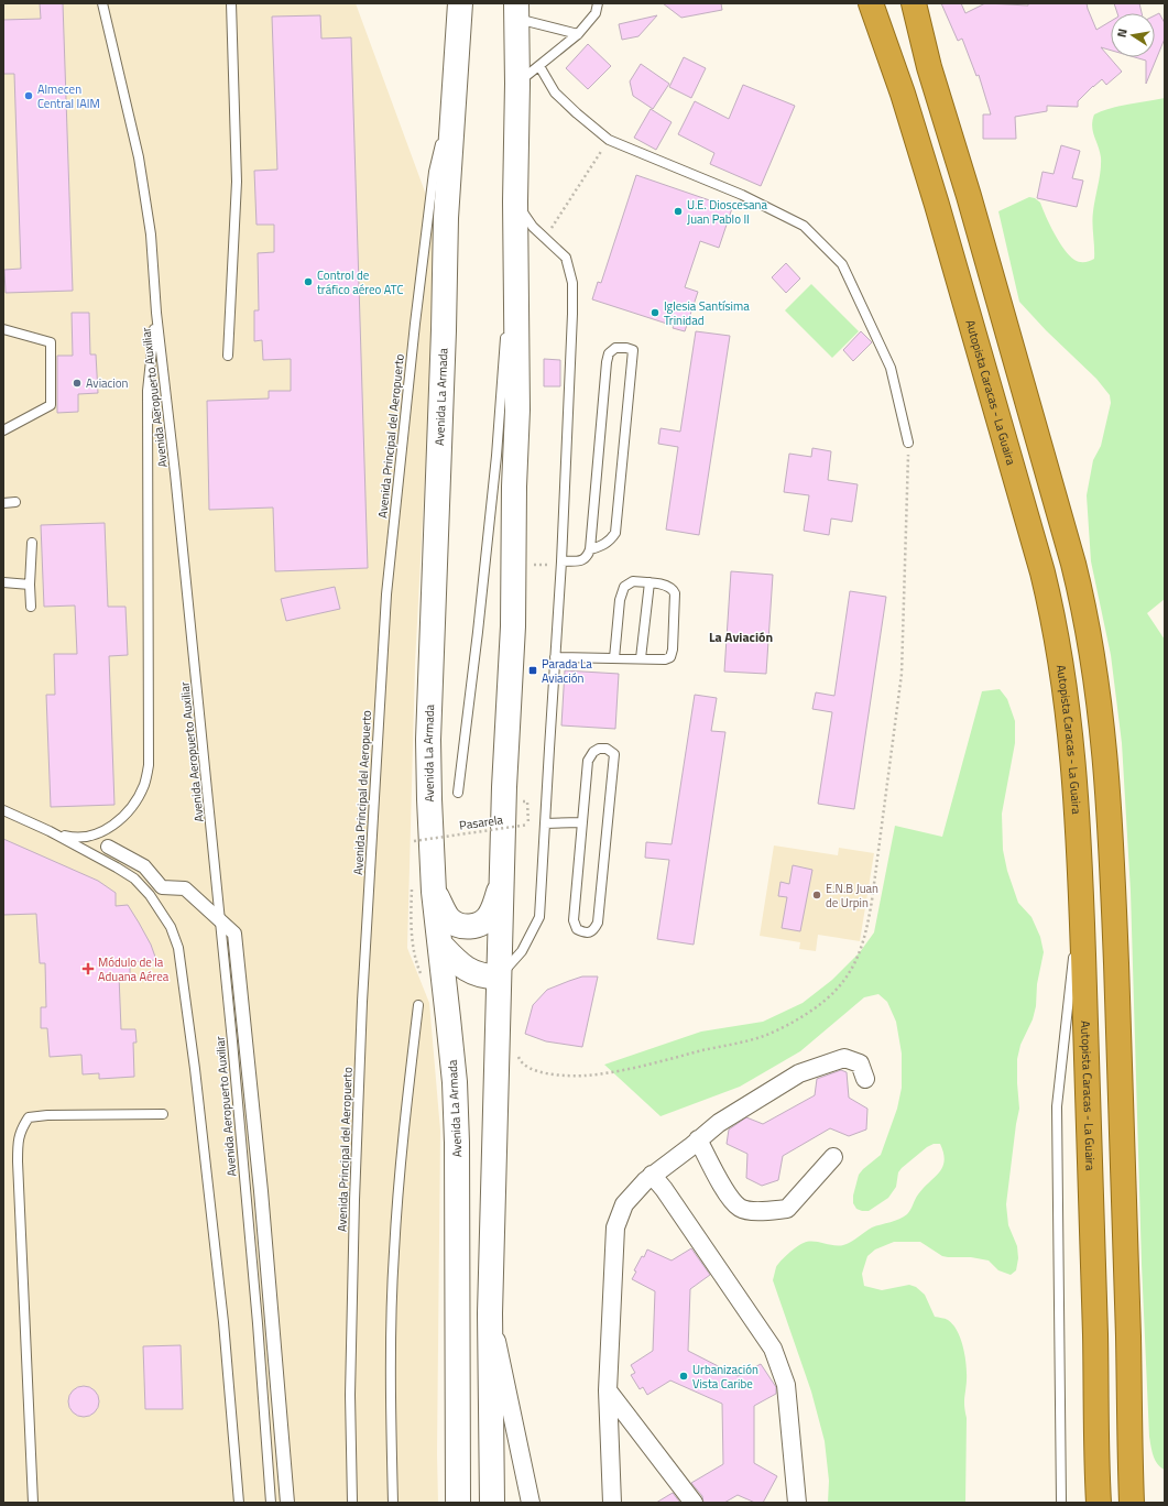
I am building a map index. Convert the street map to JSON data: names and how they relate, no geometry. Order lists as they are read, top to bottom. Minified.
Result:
{"streets":{"highway":["Autopista Caracas - La Guaira"],"main road":["Avenida La Armada"],"lane":["Avenida Aeropuerto Auxiliar","Avenida Principal del Aeropuerto"],"path":["Pasarela"]},"crossings":[["Avenida La Armada","Avenida Principal del Aeropuerto"]],"districts":["La Aviación"],"places":{"other":["Almecen Central IAIM","U.E. Dioscesana Juan Pablo II","Control de tráfico aéreo ATC","Iglesia Santísima Trinidad","Aviacion","E.N.B Juan de Urpin","Urbanización Vista Caribe"],"transit":["Parada La Aviación"],"health":["Módulo de la Aduana Aérea"]},"north":"left"}
